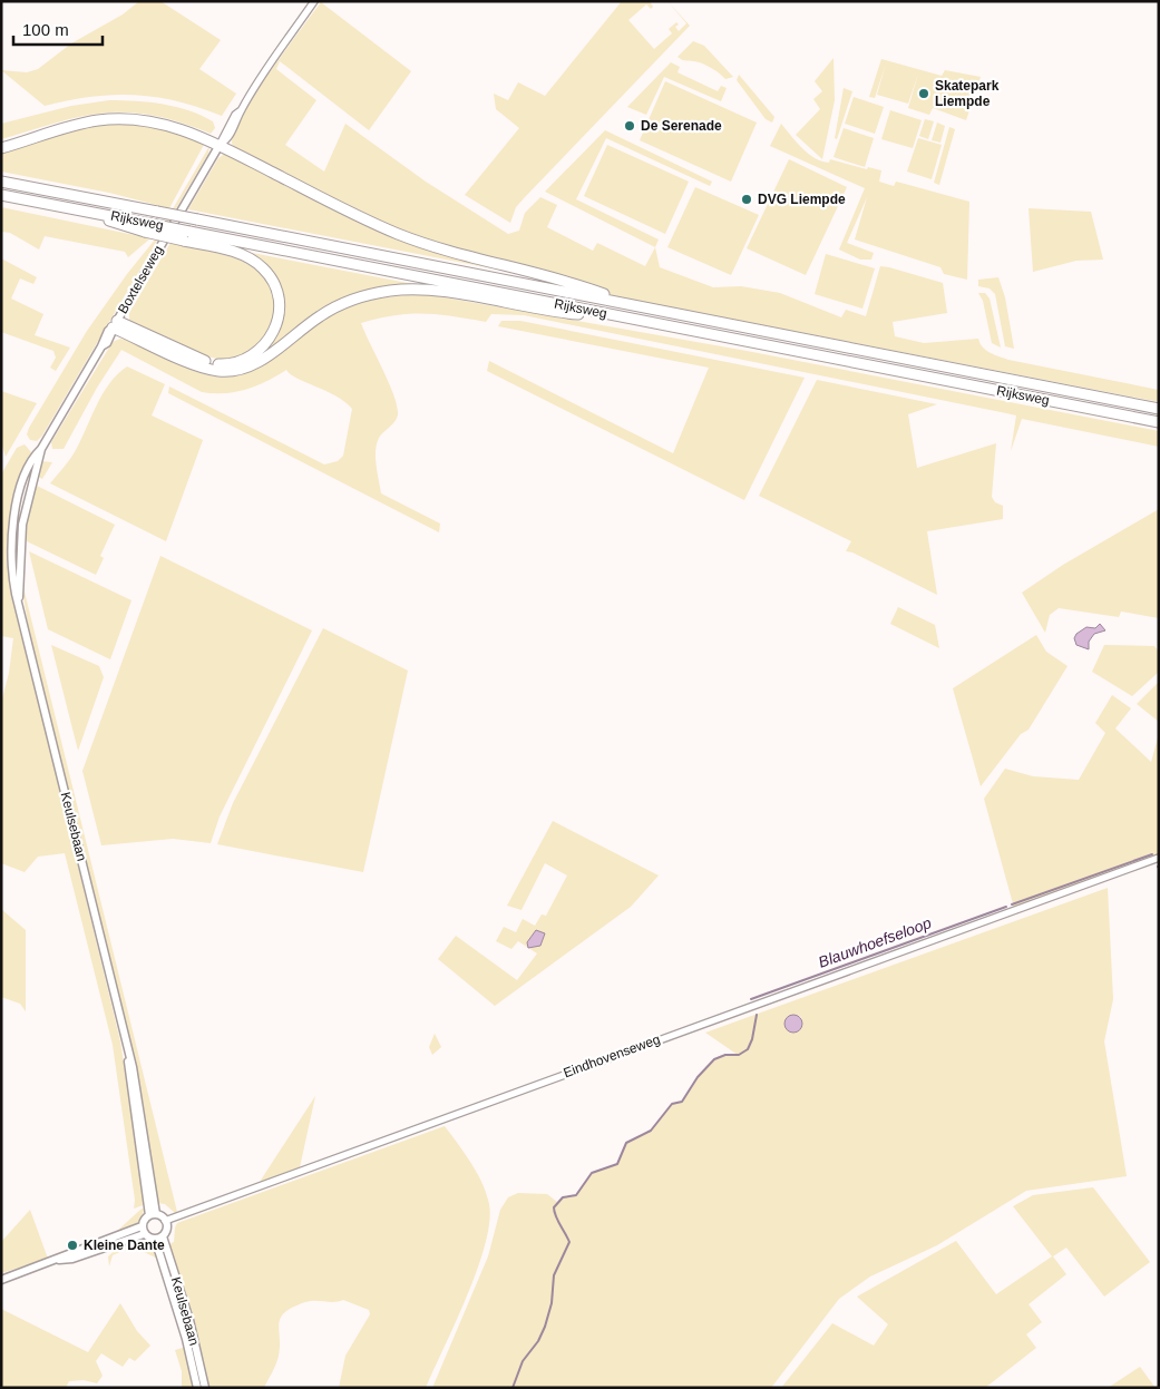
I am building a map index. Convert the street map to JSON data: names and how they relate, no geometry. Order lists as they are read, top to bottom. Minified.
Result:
{"streets":{"highway":["Rijksweg"],"main road":["Boxtelseweg","Keulsebaan"],"street":["Eindhovenseweg"]},"crossings":[["Boxtelseweg","Keulsebaan"]],"water":["Blauwhoefseloop"],"places":["Skatepark Liempde","De Serenade","DVG Liempde","Kleine Dante"],"scale_bar":"100 m"}
